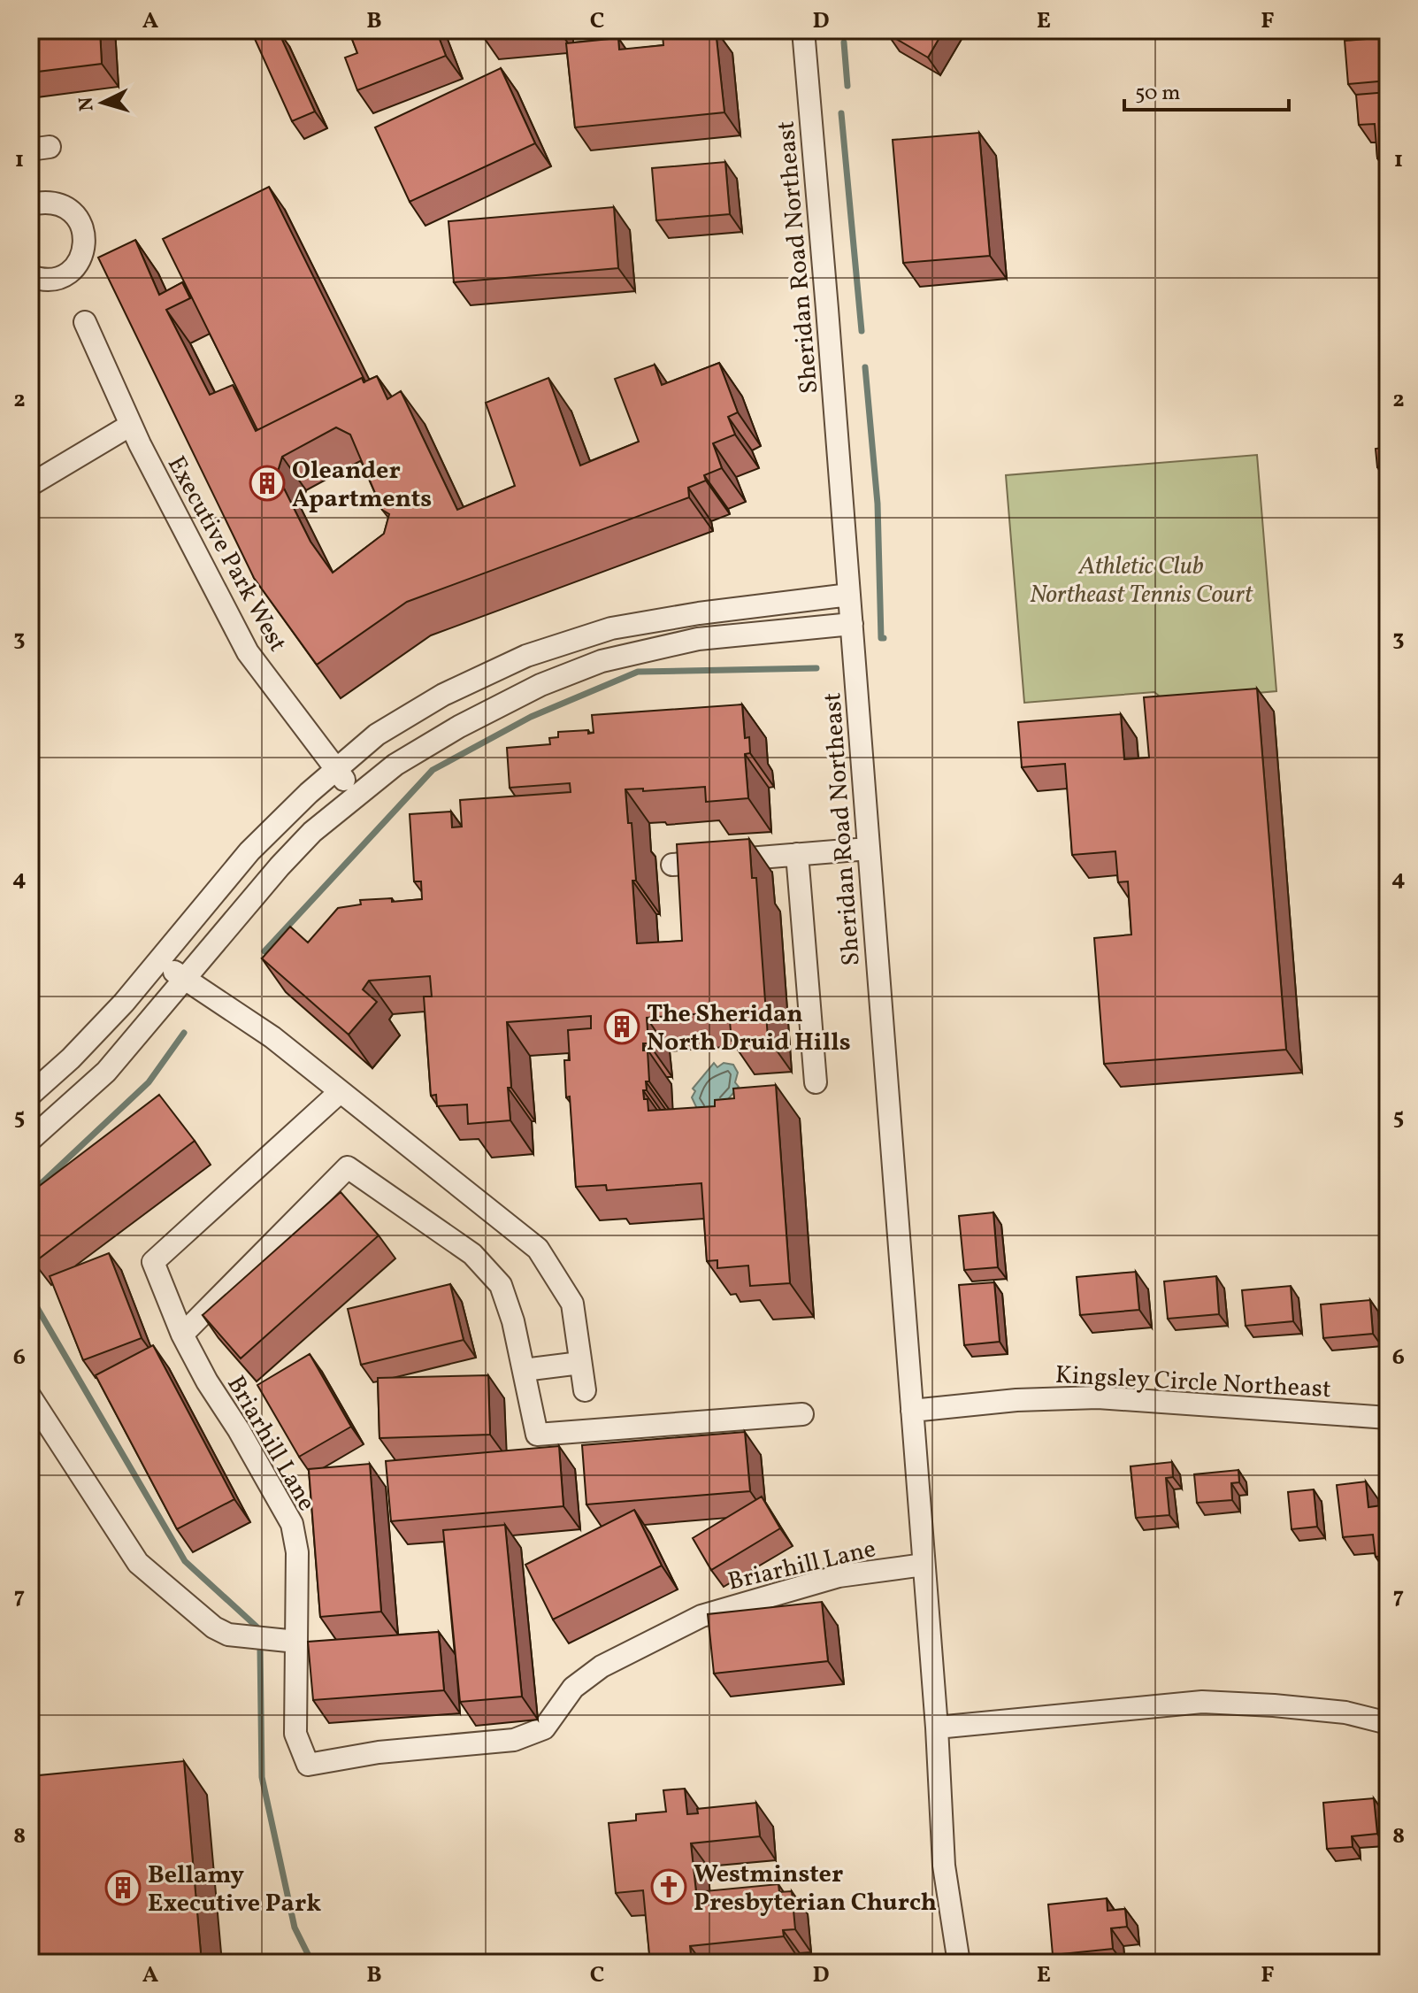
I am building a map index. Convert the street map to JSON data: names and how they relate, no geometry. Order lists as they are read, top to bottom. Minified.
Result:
{"streets":{"street":["Sheridan Road Northeast","Executive Park West","Kingsley Circle Northeast","Briarhill Lane"]},"crossings":[["Sheridan Road Northeast","Kingsley Circle Northeast"],["Sheridan Road Northeast","Briarhill Lane"]],"parks":["Athletic Club Northeast Tennis Court"],"places":{"building":["Oleander Apartments","The Sheridan North Druid Hills","Bellamy Executive Park"],"church":["Westminster Presbyterian Church"]},"scale_bar":"50 m","north":"left","grid":{"columns":["A","B","C","D","E","F"],"rows":["1","2","3","4","5","6","7","8"]}}
